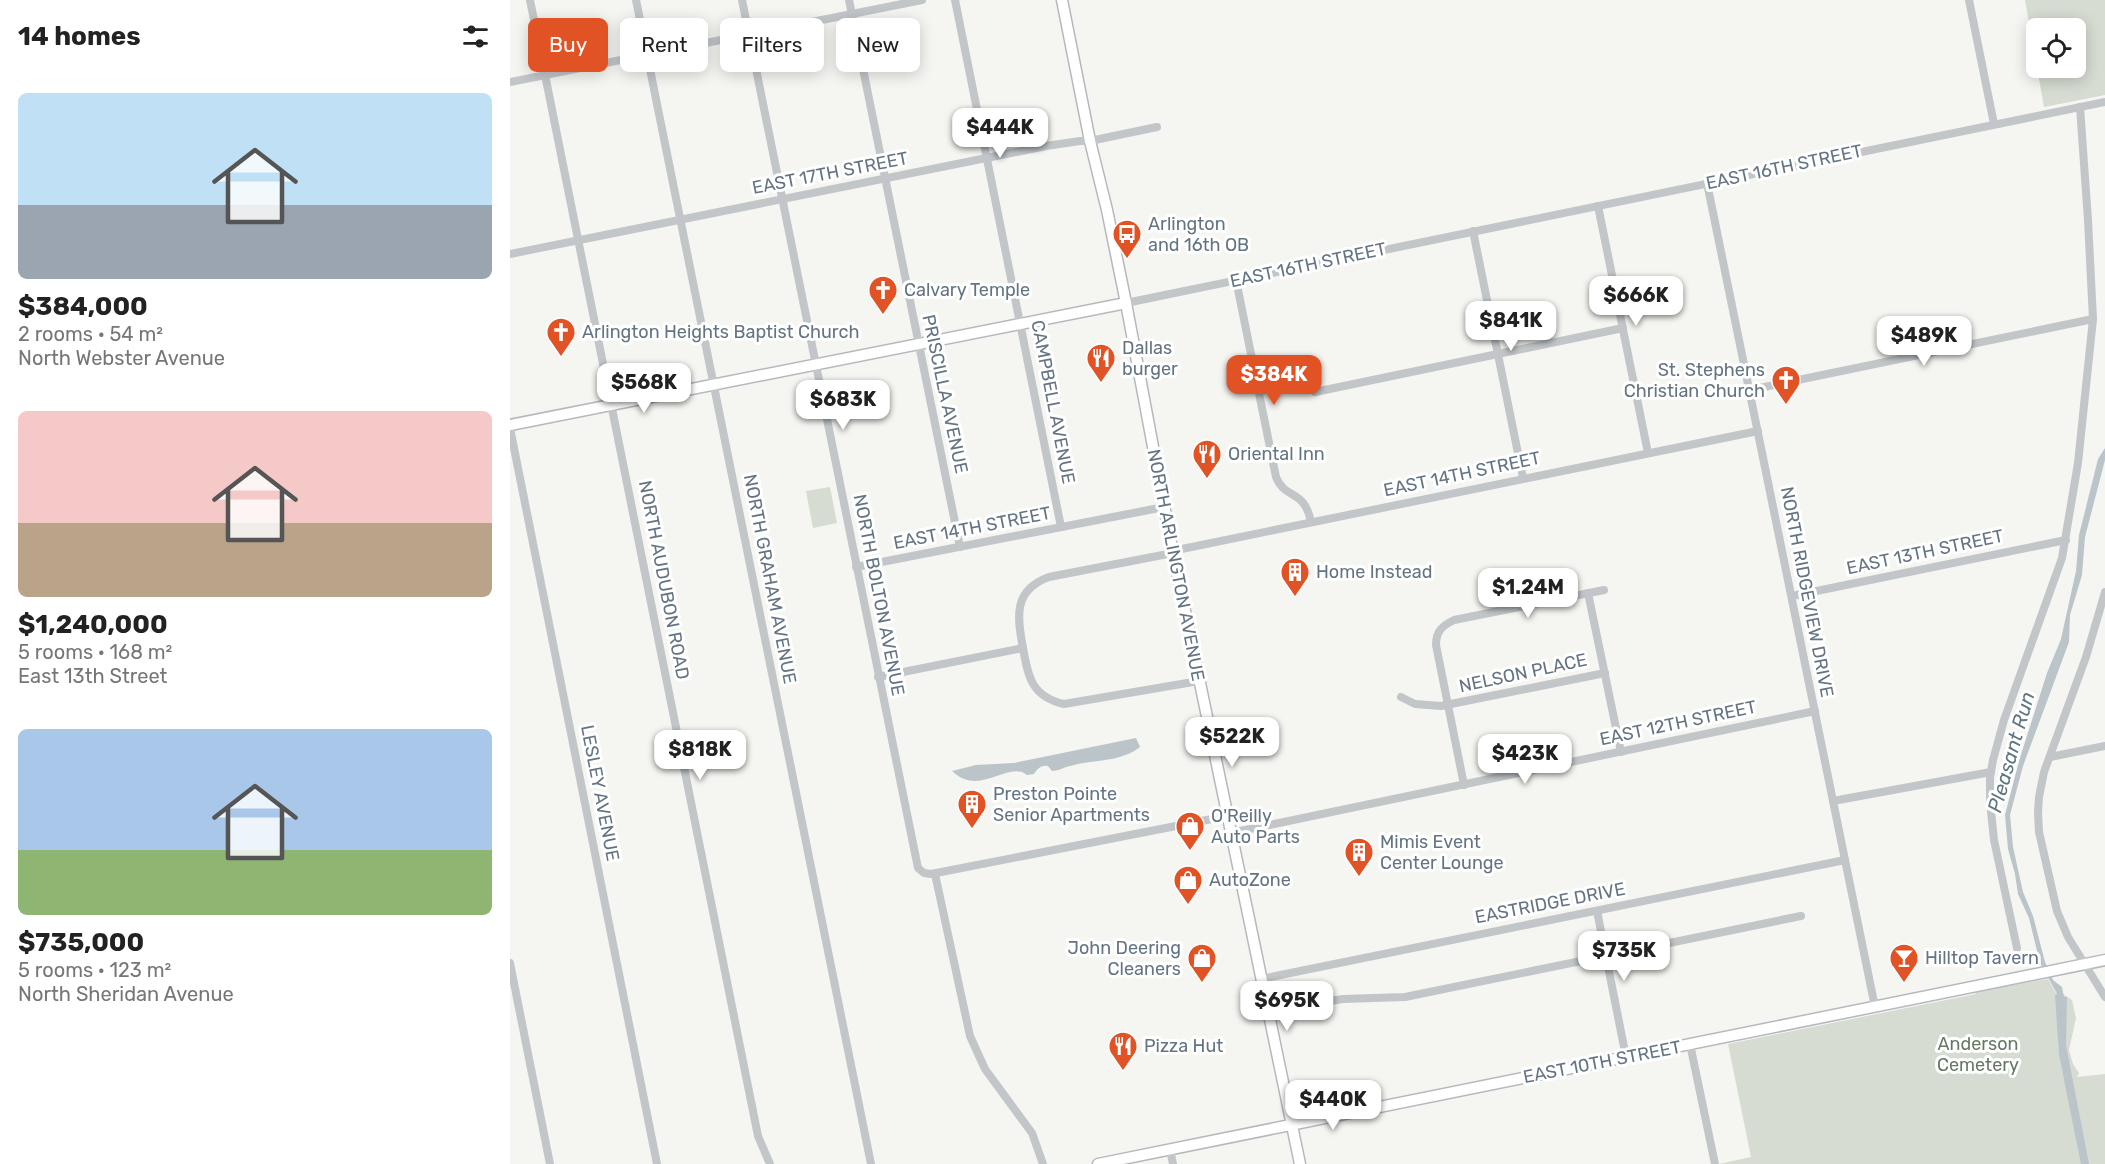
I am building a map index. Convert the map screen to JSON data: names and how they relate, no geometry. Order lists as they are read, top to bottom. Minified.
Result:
{"streets":{"main road":["EAST 16TH STREET","NORTH ARLINGTON AVENUE","EAST 10TH STREET"],"street":["EAST 17TH STREET","PRISCILLA AVENUE","CAMPBELL AVENUE","EAST 14TH STREET","EAST 13TH STREET","NORTH GRAHAM AVENUE","NORTH AUDUBON ROAD","NORTH RIDGEVIEW DRIVE","NORTH BOLTON AVENUE","NELSON PLACE","EAST 12TH STREET","LESLEY AVENUE","EASTRIDGE DRIVE"]},"crossings":[["EAST 16TH STREET","PRISCILLA AVENUE"],["EAST 16TH STREET","CAMPBELL AVENUE"],["EAST 16TH STREET","NORTH ARLINGTON AVENUE"],["EAST 16TH STREET","NORTH GRAHAM AVENUE"],["EAST 16TH STREET","NORTH AUDUBON ROAD"],["EAST 16TH STREET","NORTH RIDGEVIEW DRIVE"],["EAST 16TH STREET","NORTH BOLTON AVENUE"],["EAST 16TH STREET","LESLEY AVENUE"],["EAST 17TH STREET","PRISCILLA AVENUE"],["EAST 17TH STREET","CAMPBELL AVENUE"],["EAST 17TH STREET","NORTH ARLINGTON AVENUE"],["EAST 17TH STREET","NORTH GRAHAM AVENUE"],["EAST 17TH STREET","NORTH AUDUBON ROAD"],["EAST 17TH STREET","NORTH BOLTON AVENUE"],["PRISCILLA AVENUE","EAST 14TH STREET"],["CAMPBELL AVENUE","EAST 14TH STREET"],["EAST 14TH STREET","NORTH ARLINGTON AVENUE"],["EAST 14TH STREET","NORTH RIDGEVIEW DRIVE"],["EAST 14TH STREET","NORTH BOLTON AVENUE"],["EAST 13TH STREET","NORTH RIDGEVIEW DRIVE"],["NORTH ARLINGTON AVENUE","EAST 12TH STREET"],["NORTH ARLINGTON AVENUE","EASTRIDGE DRIVE"],["NORTH ARLINGTON AVENUE","EAST 10TH STREET"],["NORTH RIDGEVIEW DRIVE","EAST 12TH STREET"],["NORTH RIDGEVIEW DRIVE","EASTRIDGE DRIVE"],["NORTH RIDGEVIEW DRIVE","EAST 10TH STREET"]],"water":["Pleasant Run"],"parks":["Anderson Cemetery"],"places":{"bus stop":["Arlington and 16th OB"],"church":["Calvary Temple","Arlington Heights Baptist Church","St. Stephens Christian Church"],"restaurant":["Dallas burger","Oriental Inn","Pizza Hut"],"building":["Home Instead","Preston Pointe Senior Apartments","Mimis Event Center Lounge"],"shop":["O'Reilly Auto Parts","AutoZone","John Deering Cleaners"],"bar":["Hilltop Tavern"]},"page":{"heading":"14 homes","chip":["Buy","Rent","Filters","New"],"list":[{"name":"$384,000","note":"2 rooms · 54 m² · North Webster Avenue"},{"name":"$1,240,000","note":"5 rooms · 168 m² · East 13th Street"},{"name":"$735,000","note":"5 rooms · 123 m² · North Sheridan Avenue"}],"price":["$444K","$666K","$841K","$489K","$384K","$568K","$683K","$1.24M","$522K","$818K","$423K","$735K","$695K","$440K"]}}
